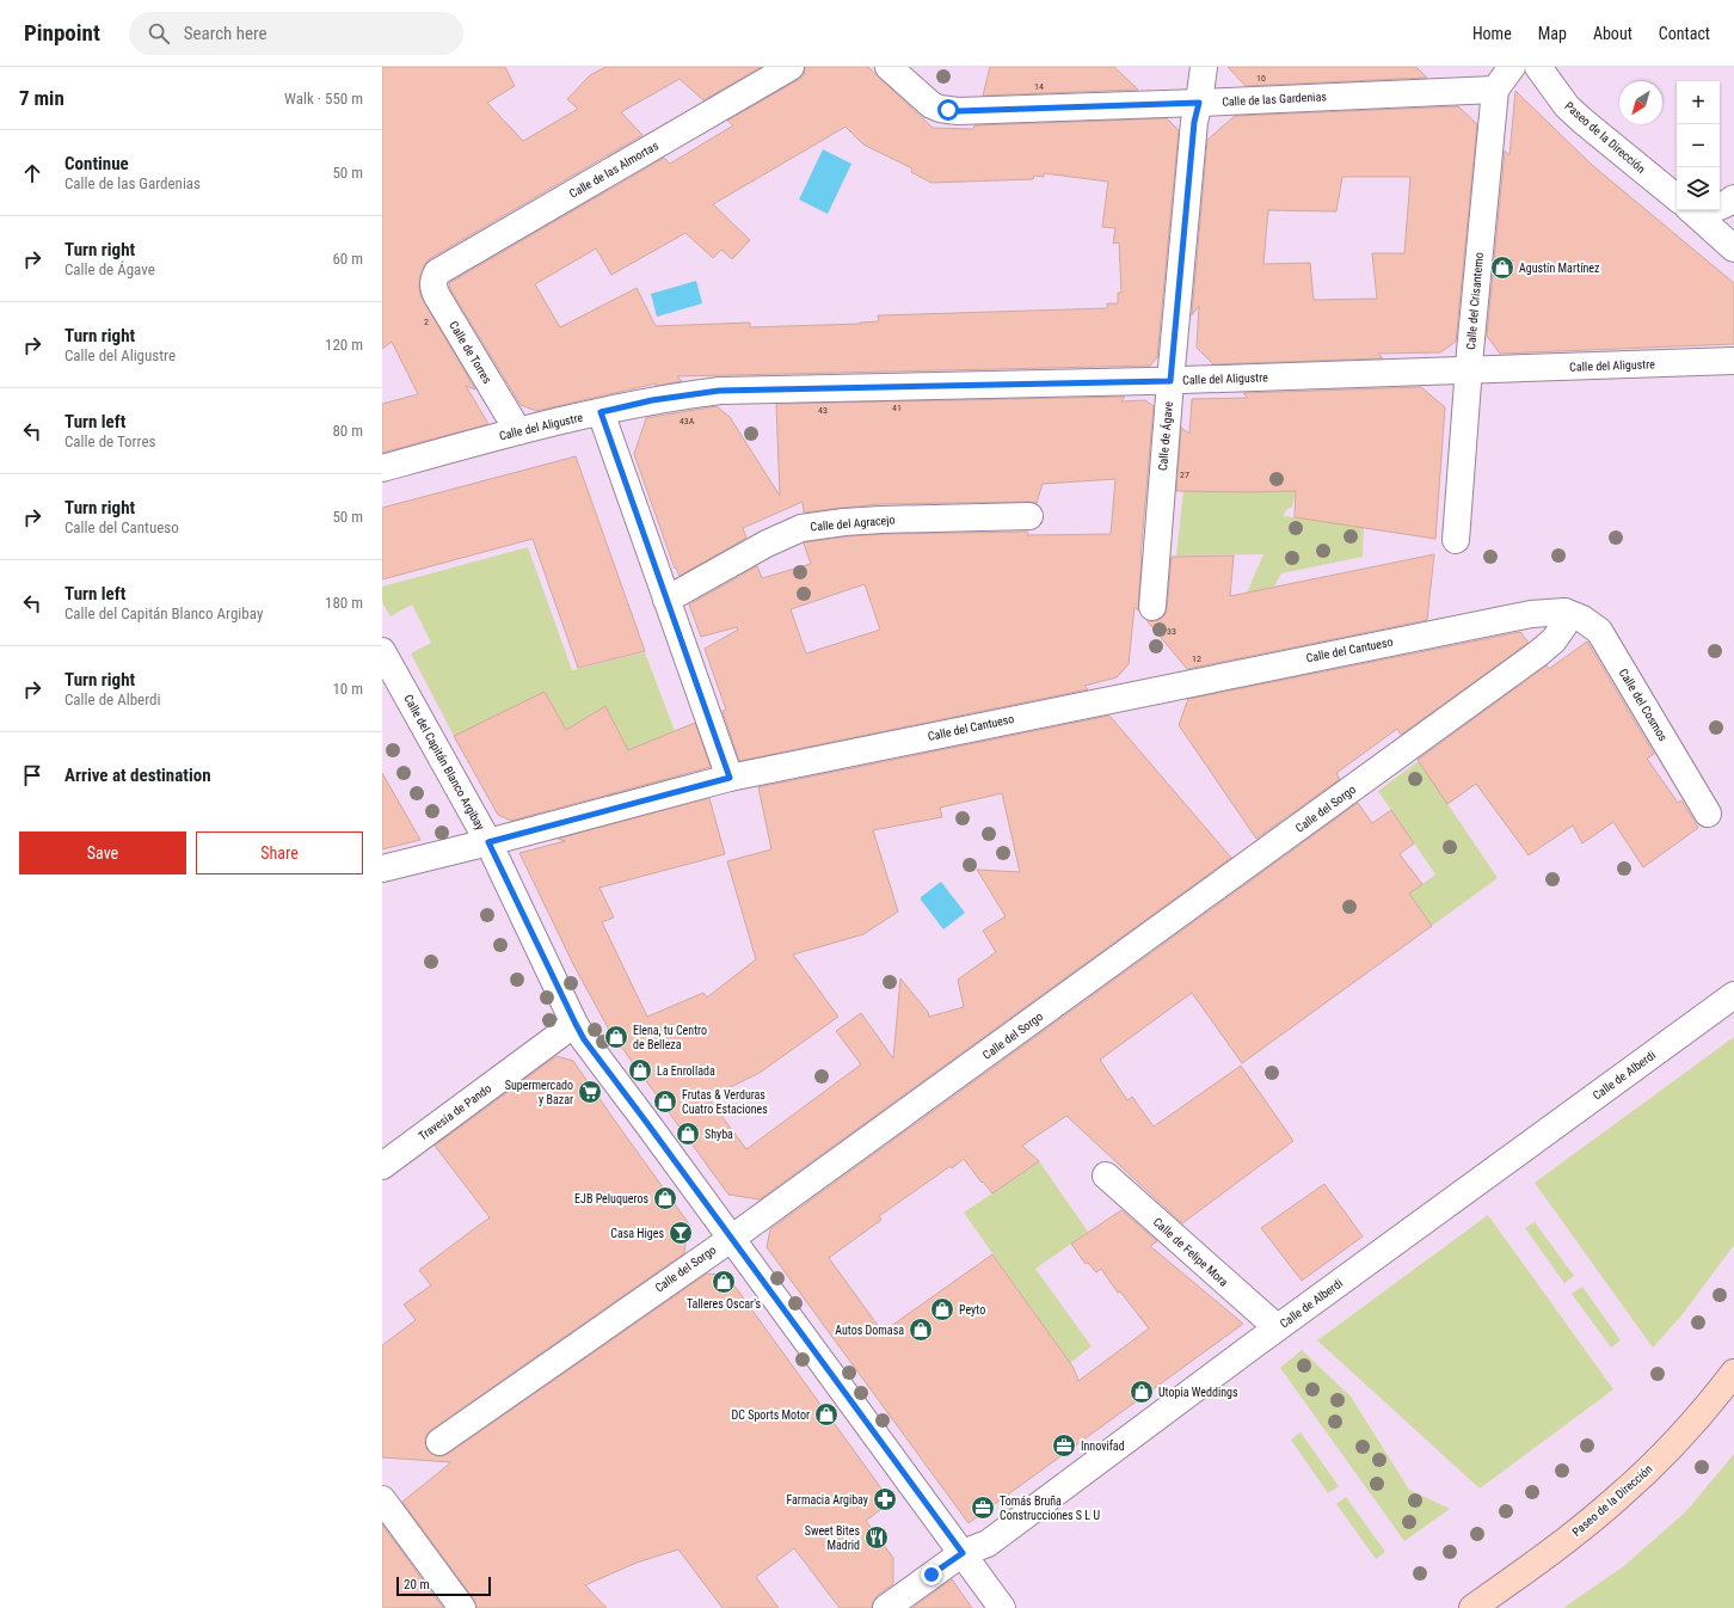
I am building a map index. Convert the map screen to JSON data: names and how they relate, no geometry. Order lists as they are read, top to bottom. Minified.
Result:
{"streets":{"street":["Calle de las Gardenias","Paseo de la Dirección","Calle de las Almortas","Calle del Crisantemo","Calle de Torres","Calle del Aligustre","Calle de Ágave","Calle del Agracejo","Calle del Cantueso","Calle del Cosmos","Calle del Capitán Blanco Argibay","Calle del Sorgo","Calle de Alberdi","Travesía de Pando","Calle de Felipe Mora"]},"crossings":[["Calle de las Gardenias","Calle del Crisantemo"],["Calle de las Gardenias","Calle de Ágave"],["Calle de las Almortas","Calle de Torres"],["Calle del Crisantemo","Calle del Aligustre"],["Calle de Torres","Calle del Aligustre"],["Calle del Aligustre","Calle de Ágave"],["Calle del Cantueso","Calle del Cosmos"],["Calle del Cantueso","Calle del Capitán Blanco Argibay"],["Calle del Cantueso","Calle del Sorgo"],["Calle del Cosmos","Calle del Sorgo"],["Calle del Capitán Blanco Argibay","Calle del Sorgo"],["Calle del Capitán Blanco Argibay","Calle de Alberdi"],["Calle del Capitán Blanco Argibay","Travesía de Pando"],["Calle de Alberdi","Calle de Felipe Mora"]],"places":{"shop":["Agustín Martínez","Elena, tu Centro de Belleza","La Enrollada","Frutas & Verduras Cuatro Estaciones","Shyba","EJB Peluqueros","Talleres Oscar's","Peyto","Autos Domasa","Utopia Weddings","DC Sports Motor"],"supermarket":["Supermercado y Bazar"],"bar":["Casa Higes"],"office":["Innovifad","Tomás Bruña Construcciones S L U"],"pharmacy":["Farmacia Argibay"],"restaurant":["Sweet Bites Madrid"]},"house_numbers":["10","14","2","41","43","43A","27","33","12"],"scale_bar":"20 m","north":"bottom left","page":{"header":"Pinpoint","search":"Search here","nav":["Home","Map","About","Contact"],"heading":["7 min","Walk · 550 m"],"map_buttons":["+","−"],"list":[["Continue","Calle de las Gardenias","50 m"],["Turn right","Calle de Ágave","60 m"],["Turn right","Calle del Aligustre","120 m"],["Turn left","Calle de Torres","80 m"],["Turn right","Calle del Cantueso","50 m"],["Turn left","Calle del Capitán Blanco Argibay","180 m"],["Turn right","Calle de Alberdi","10 m"],"Arrive at destination"],"buttons":["Save","Share"],"scale":"20 m"}}
